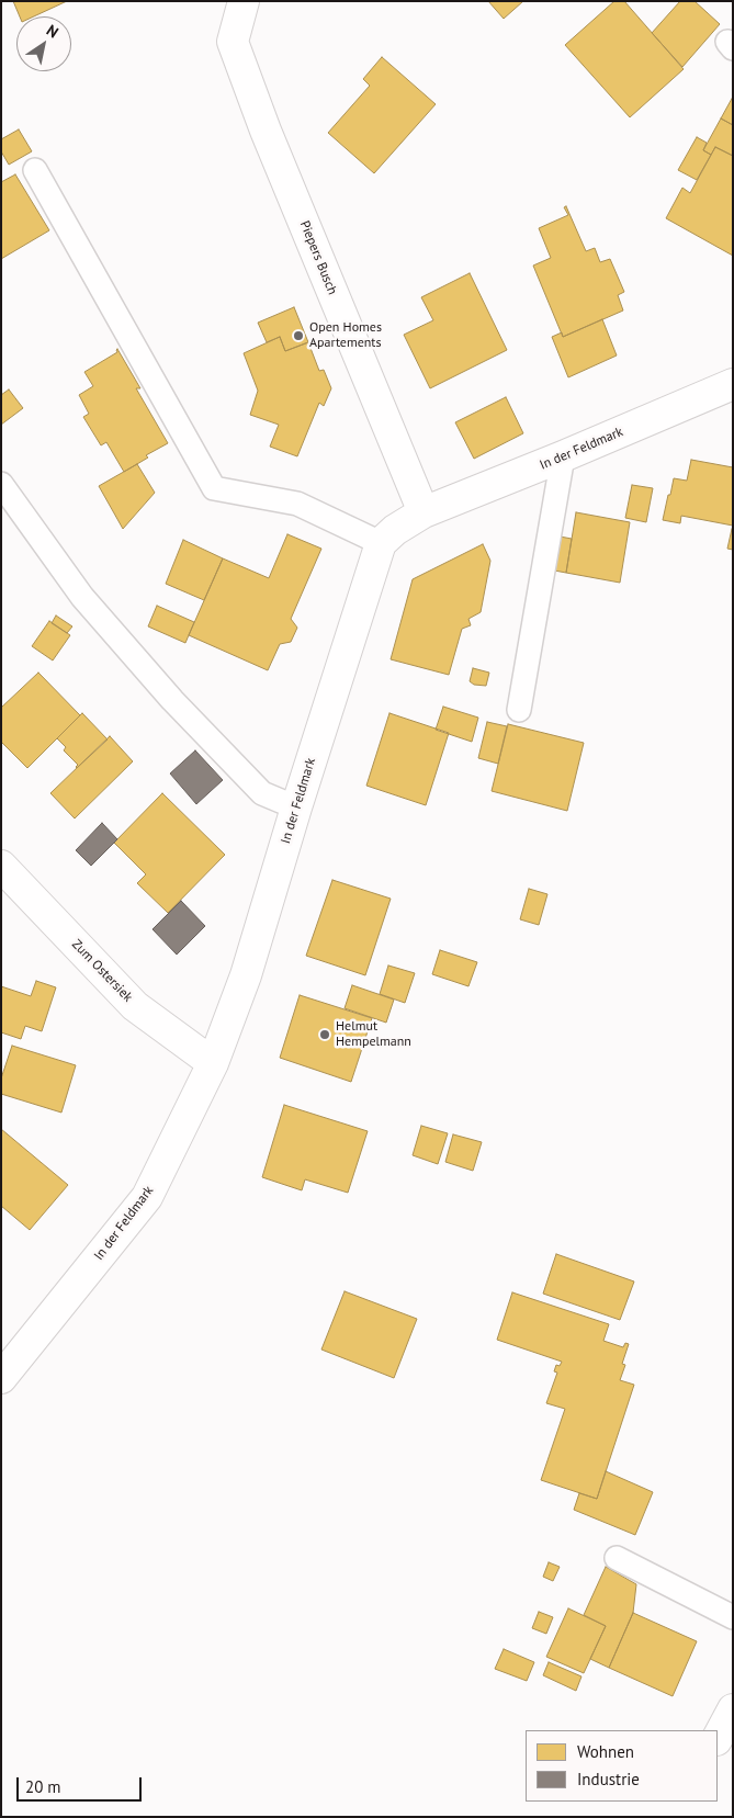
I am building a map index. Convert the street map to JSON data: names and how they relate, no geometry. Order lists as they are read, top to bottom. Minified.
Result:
{"streets":{"street":["Piepers Busch","In der Feldmark","Zum Ostersiek"]},"crossings":[["Piepers Busch","In der Feldmark"],["In der Feldmark","Zum Ostersiek"]],"places":["Open Homes Apartements","Helmut Hempelmann"],"legend":["Wohnen","Industrie"],"scale_bar":"20 m","north":"top right"}
